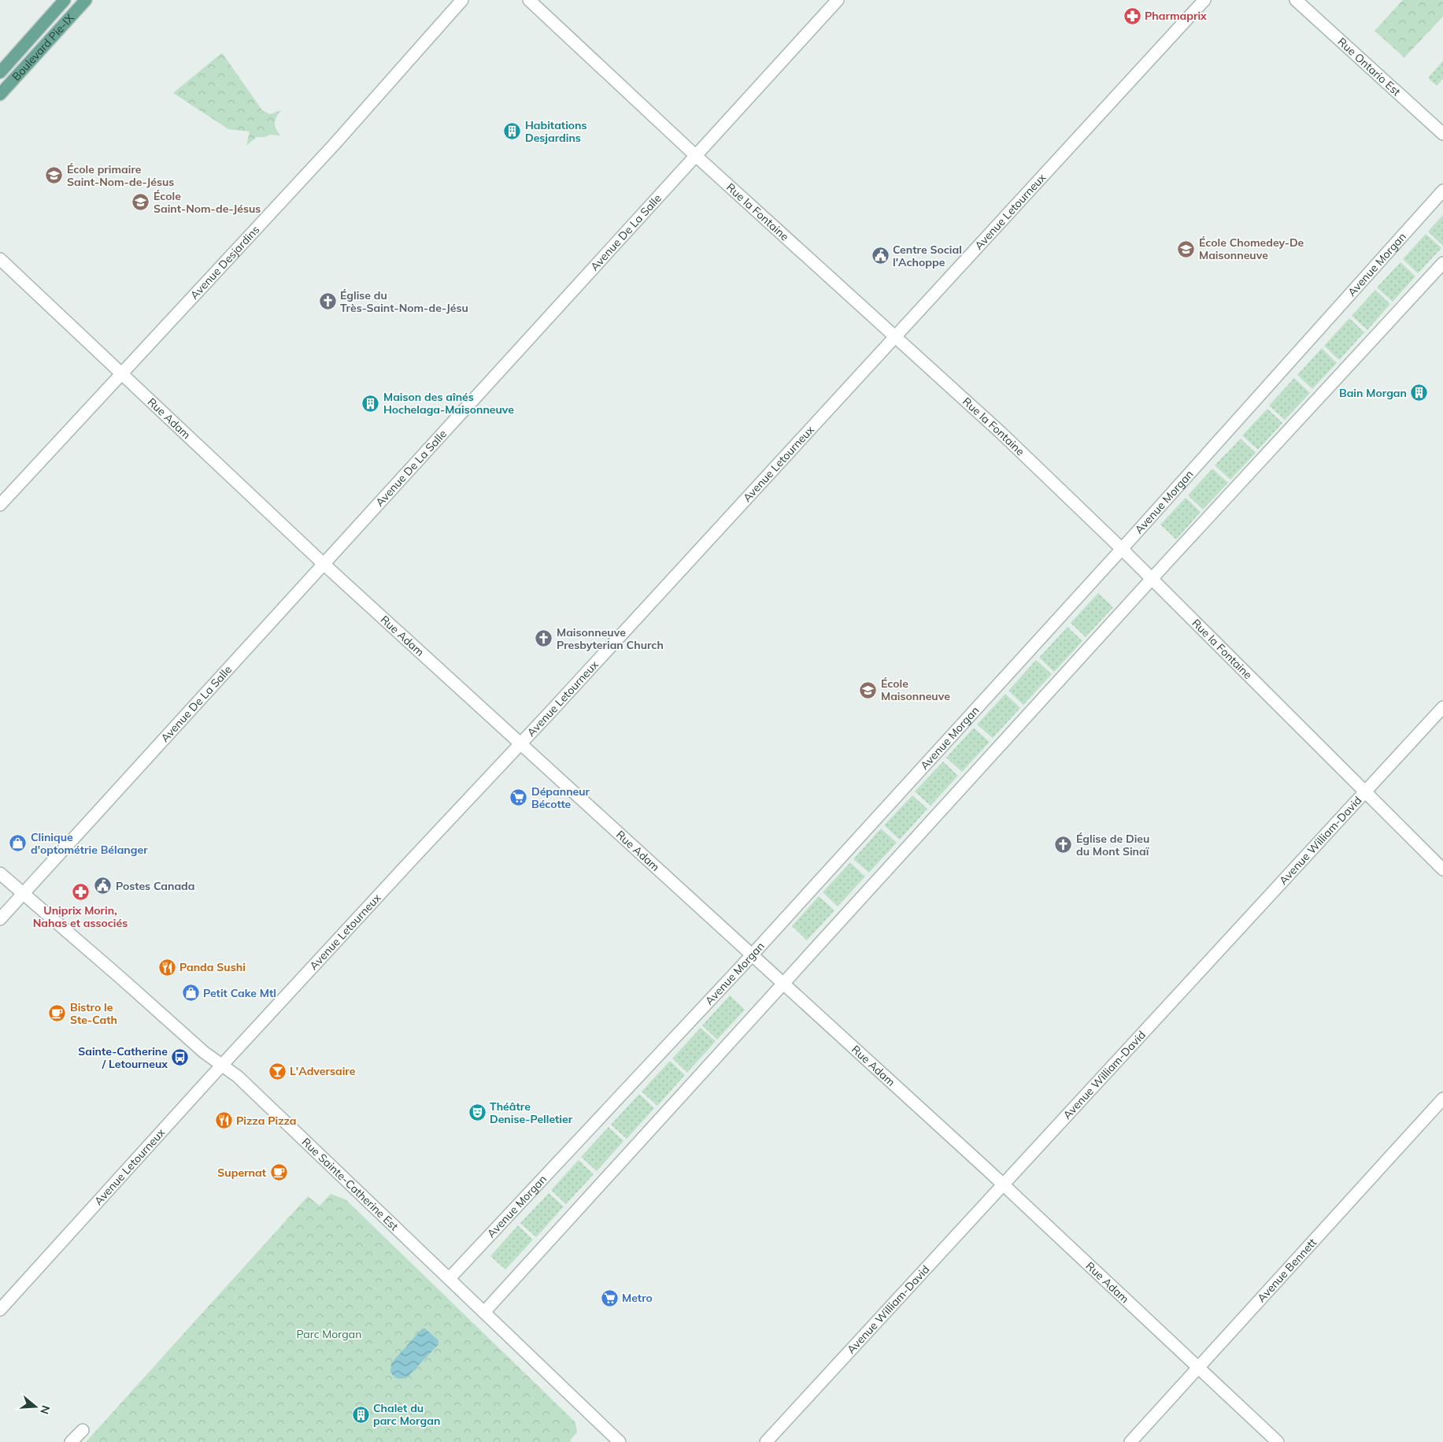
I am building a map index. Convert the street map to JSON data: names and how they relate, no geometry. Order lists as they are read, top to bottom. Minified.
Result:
{"streets":{"main road":["Boulevard Pie-IX"],"street":["Rue Ontario Est","Avenue Letourneux","Rue la Fontaine","Avenue De La Salle","Avenue Desjardins","Avenue Morgan","Rue Adam","Avenue William-David","Rue Sainte-Catherine Est","Avenue Bennett"]},"crossings":[["Avenue Letourneux","Rue la Fontaine"],["Avenue Letourneux","Rue Adam"],["Avenue Letourneux","Rue Sainte-Catherine Est"],["Rue la Fontaine","Avenue De La Salle"],["Rue la Fontaine","Avenue Morgan"],["Rue la Fontaine","Avenue William-David"],["Avenue De La Salle","Rue Adam"],["Avenue De La Salle","Rue Sainte-Catherine Est"],["Avenue Desjardins","Rue Adam"],["Avenue Morgan","Rue Adam"],["Avenue Morgan","Rue Sainte-Catherine Est"],["Rue Adam","Avenue William-David"],["Rue Adam","Avenue Bennett"]],"parks":["Parc Morgan"],"places":{"pharmacy":["Pharmaprix","Uniprix Morin, Nahas et associés"],"building":["Habitations Desjardins","Bain Morgan","Maison des aînés Hochelaga-Maisonneuve","Chalet du parc Morgan"],"school or university":["École primaire Saint-Nom-de-Jésus","École Saint-Nom-de-Jésus","École Chomedey-De Maisonneuve","École Maisonneuve"],"public building":["Centre Social l'Achoppe","Postes Canada"],"church":["Église du Très-Saint-Nom-de-Jésu","Maisonneuve Presbyterian Church","Église de Dieu du Mont Sinaï"],"supermarket":["Dépanneur Bécotte","Metro"],"shop":["Clinique d'optométrie Bélanger","Petit Cake Mtl"],"restaurant":["Panda Sushi","Pizza Pizza"],"cafe":["Bistro le Ste-Cath","Supernat"],"bus stop":["Sainte-Catherine / Letourneux"],"bar":["L'Adversaire"],"theatre":["Théâtre Denise-Pelletier"]},"north":"right"}
